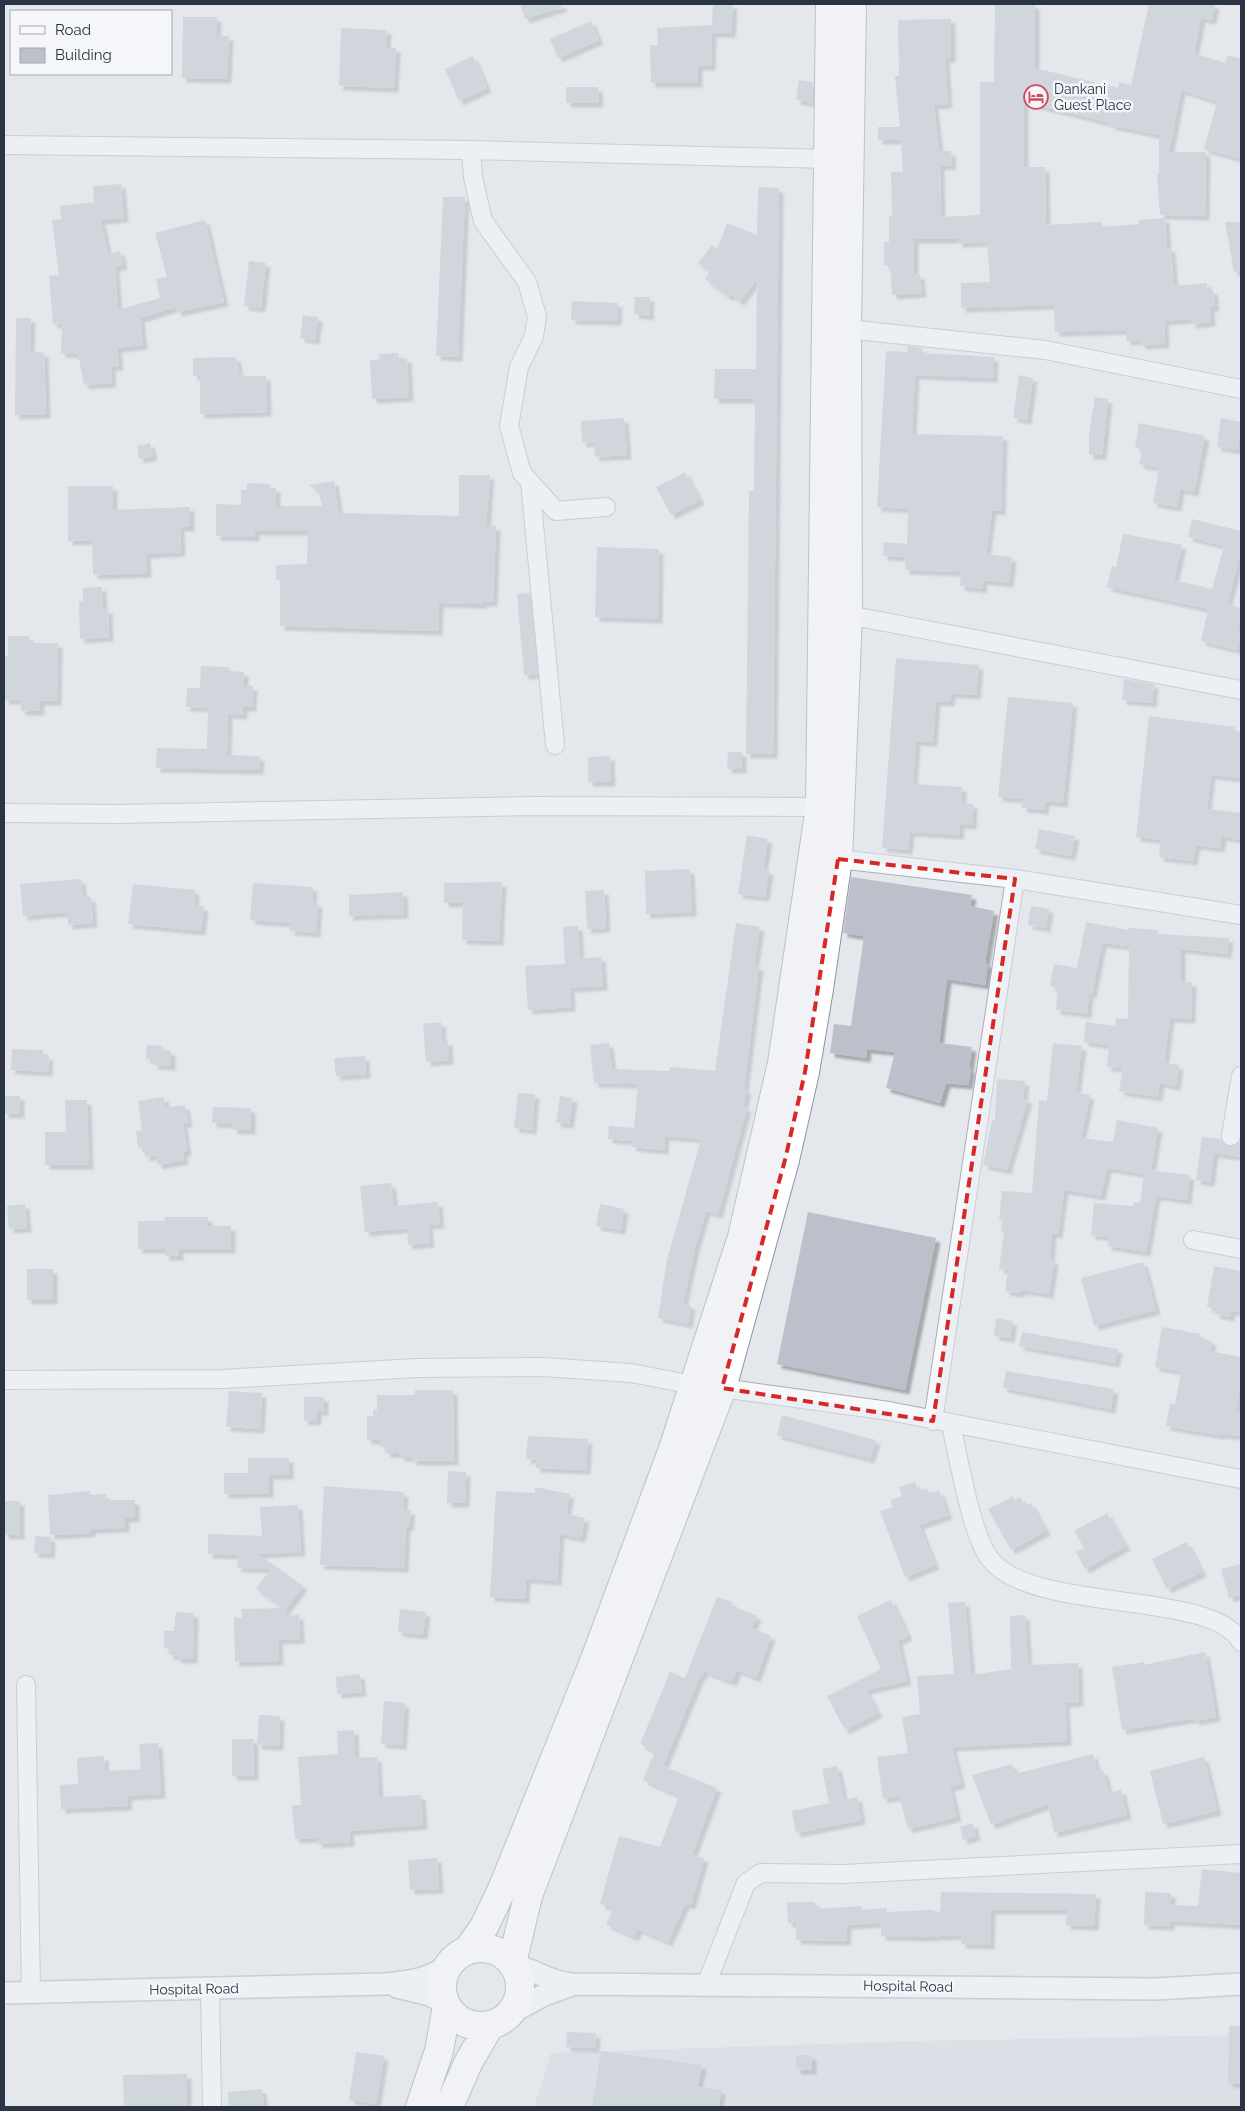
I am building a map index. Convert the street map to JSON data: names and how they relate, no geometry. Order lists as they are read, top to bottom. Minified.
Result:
{"streets":{"street":["Hospital Road"]},"places":{"hotel":["Dankani Guest Place"]},"legend":["Road","Building"]}
